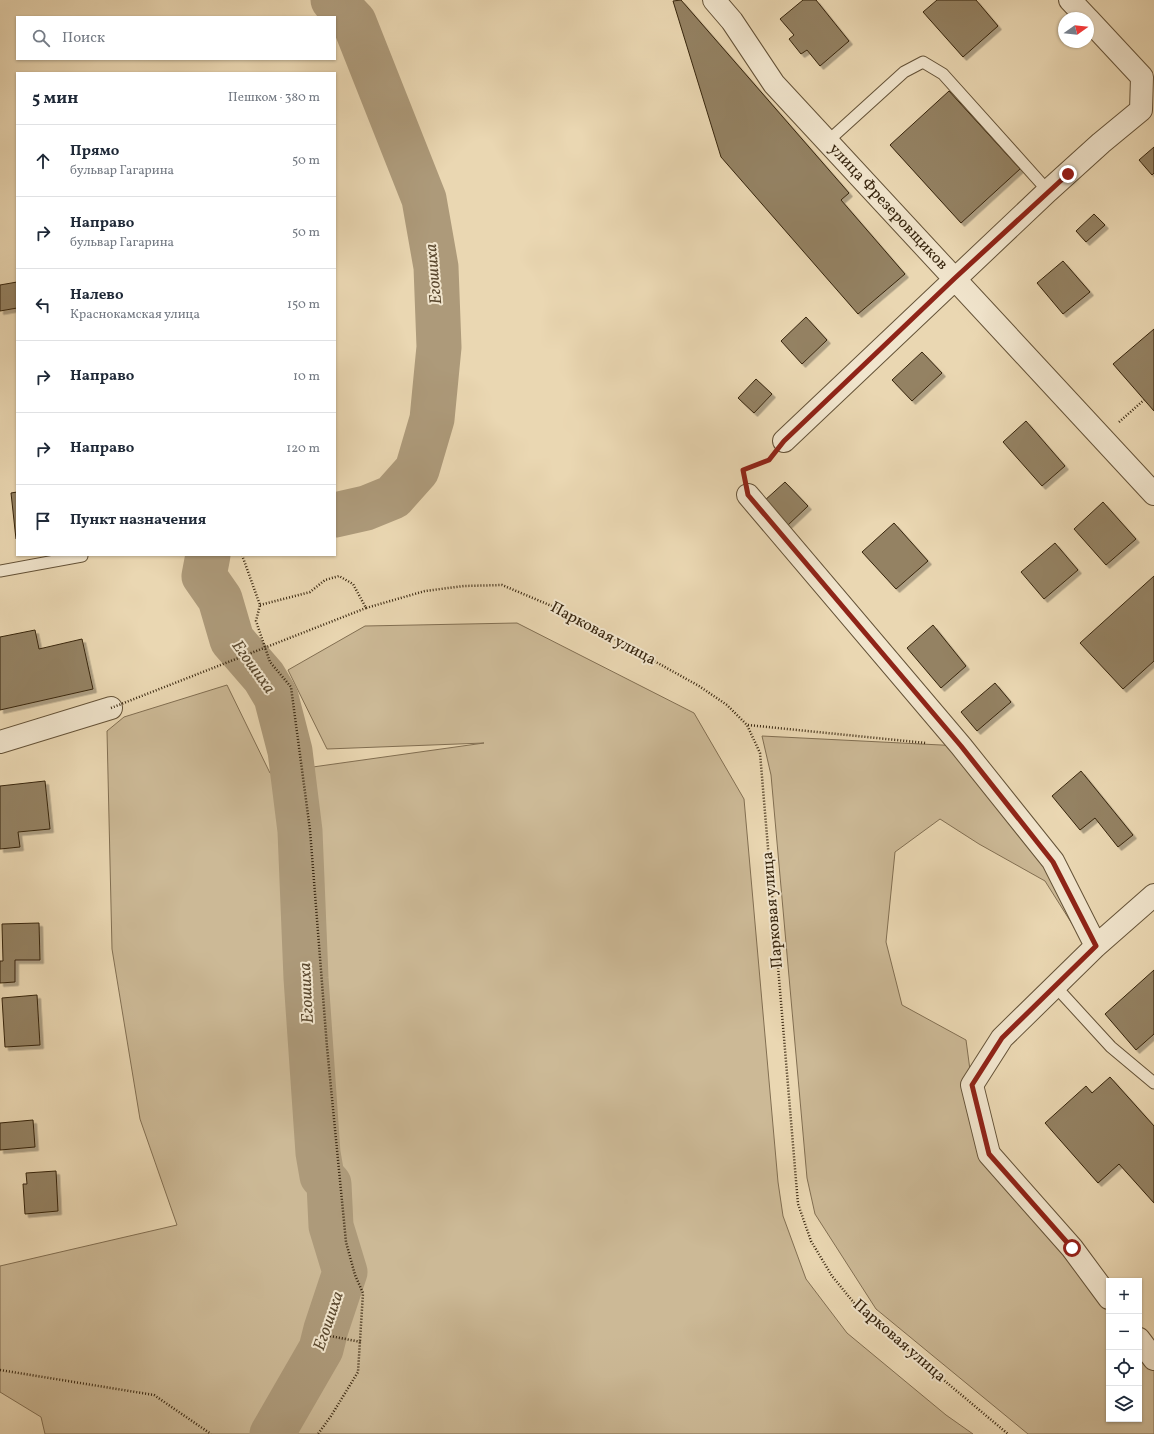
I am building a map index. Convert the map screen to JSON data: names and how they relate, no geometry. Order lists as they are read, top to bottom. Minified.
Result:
{"streets":{"street":["улица Фрезеровщиков"],"path":["Парковая улица"]},"water":["Егошиха"],"north":"right","page":{"search":"Поиск","heading":["5 мин","Пешком · 380 m"],"list":[["Прямо","бульвар Гагарина","50 m"],["Направо","бульвар Гагарина","50 m"],["Налево","Краснокамская улица","150 m"],["Направо","10 m"],["Направо","120 m"],"Пункт назначения"],"map_buttons":["+","−"]}}
